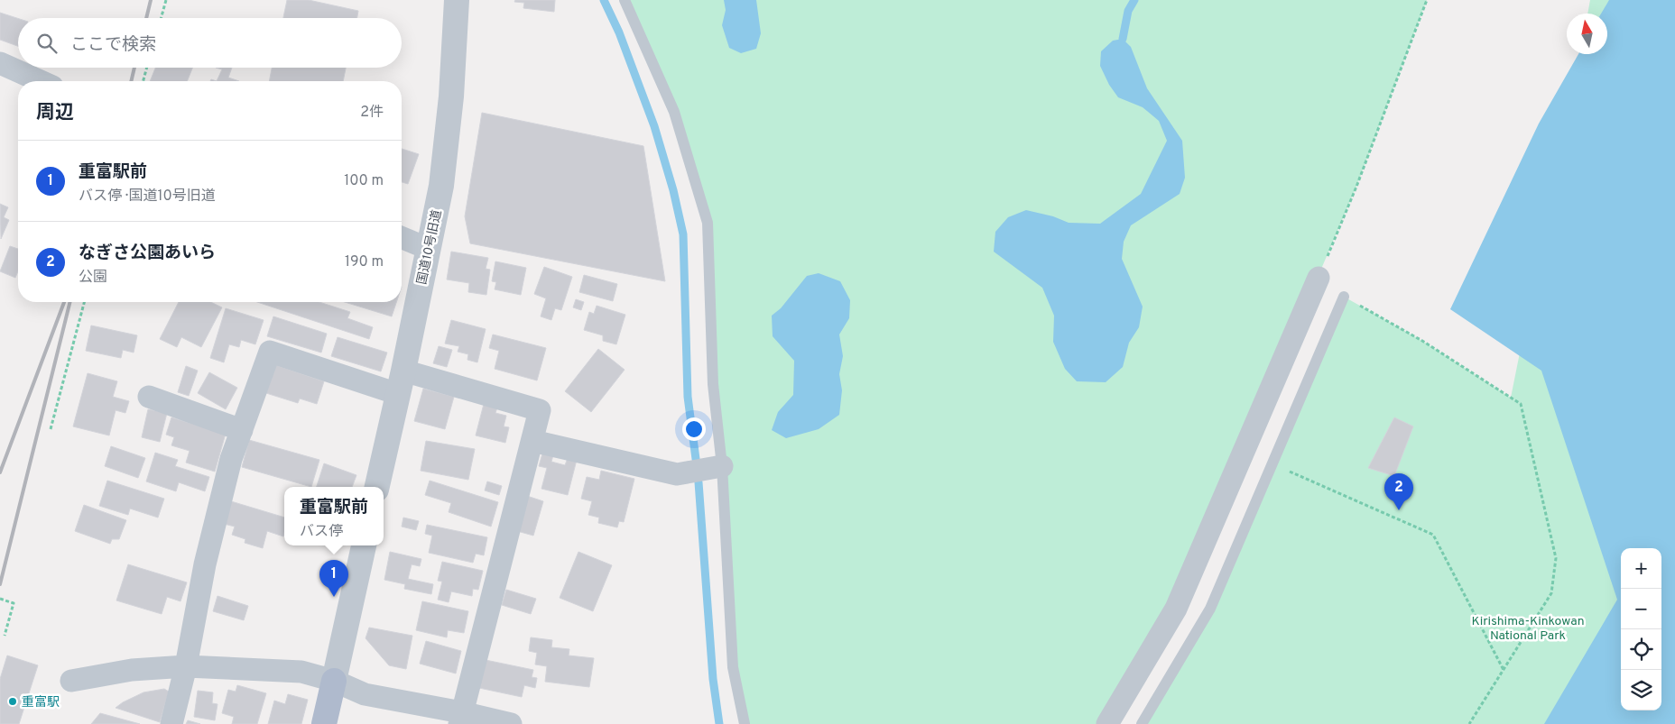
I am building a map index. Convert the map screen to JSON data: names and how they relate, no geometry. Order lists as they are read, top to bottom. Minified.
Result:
{"streets":{"street":["国道10号旧道"]},"parks":["Kirishima-Kinkowan National Park"],"places":["重富駅"],"north":"top","page":{"search":"ここで検索","heading":["周辺","2件"],"list":[{"mark":"1","name":"重富駅前","note":"バス停 · 国道10号旧道","value":"100 m"},{"mark":"2","name":"なぎさ公園あいら","note":"公園","value":"190 m"}],"pins":["2","1"],"popup":["重富駅前","バス停"],"map_buttons":["+","−"]}}
